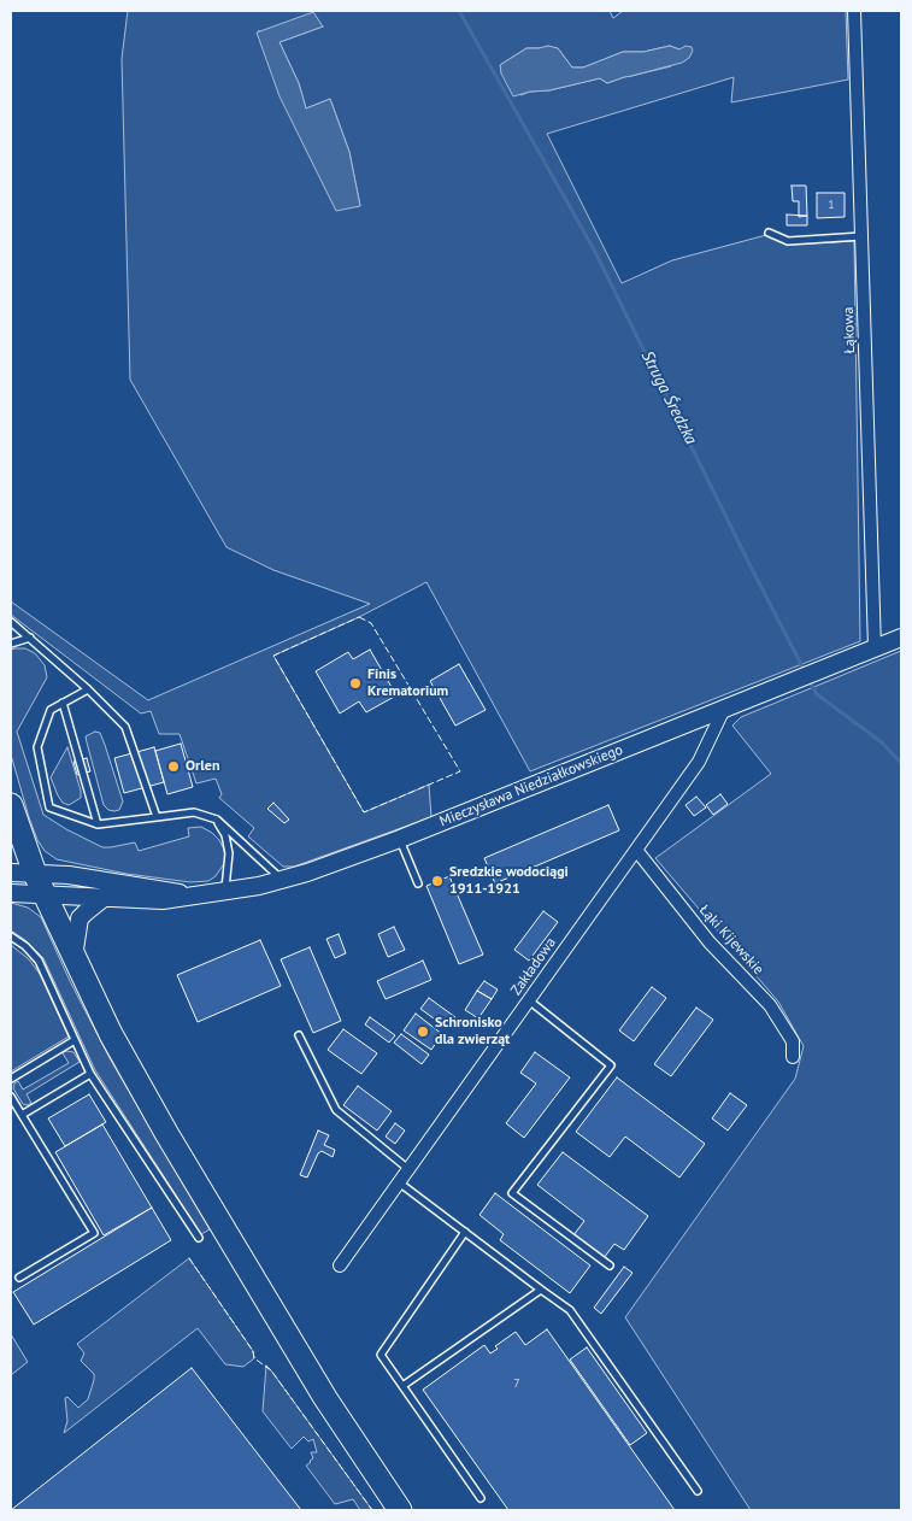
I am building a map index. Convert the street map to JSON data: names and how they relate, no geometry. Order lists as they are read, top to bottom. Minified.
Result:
{"streets":{"street":["Łąkowa","Mieczysława Niedziałkowskiego","Łąki Kijewskie","Zakładowa"]},"crossings":[["Łąkowa","Mieczysława Niedziałkowskiego"],["Mieczysława Niedziałkowskiego","Zakładowa"],["Łąki Kijewskie","Zakładowa"]],"water":["Struga Średzka"],"places":["Finis Krematorium","Orlen","Sredzkie wodociągi 1911-1921","Schronisko dla zwierząt"],"house_numbers":["1","7"]}
